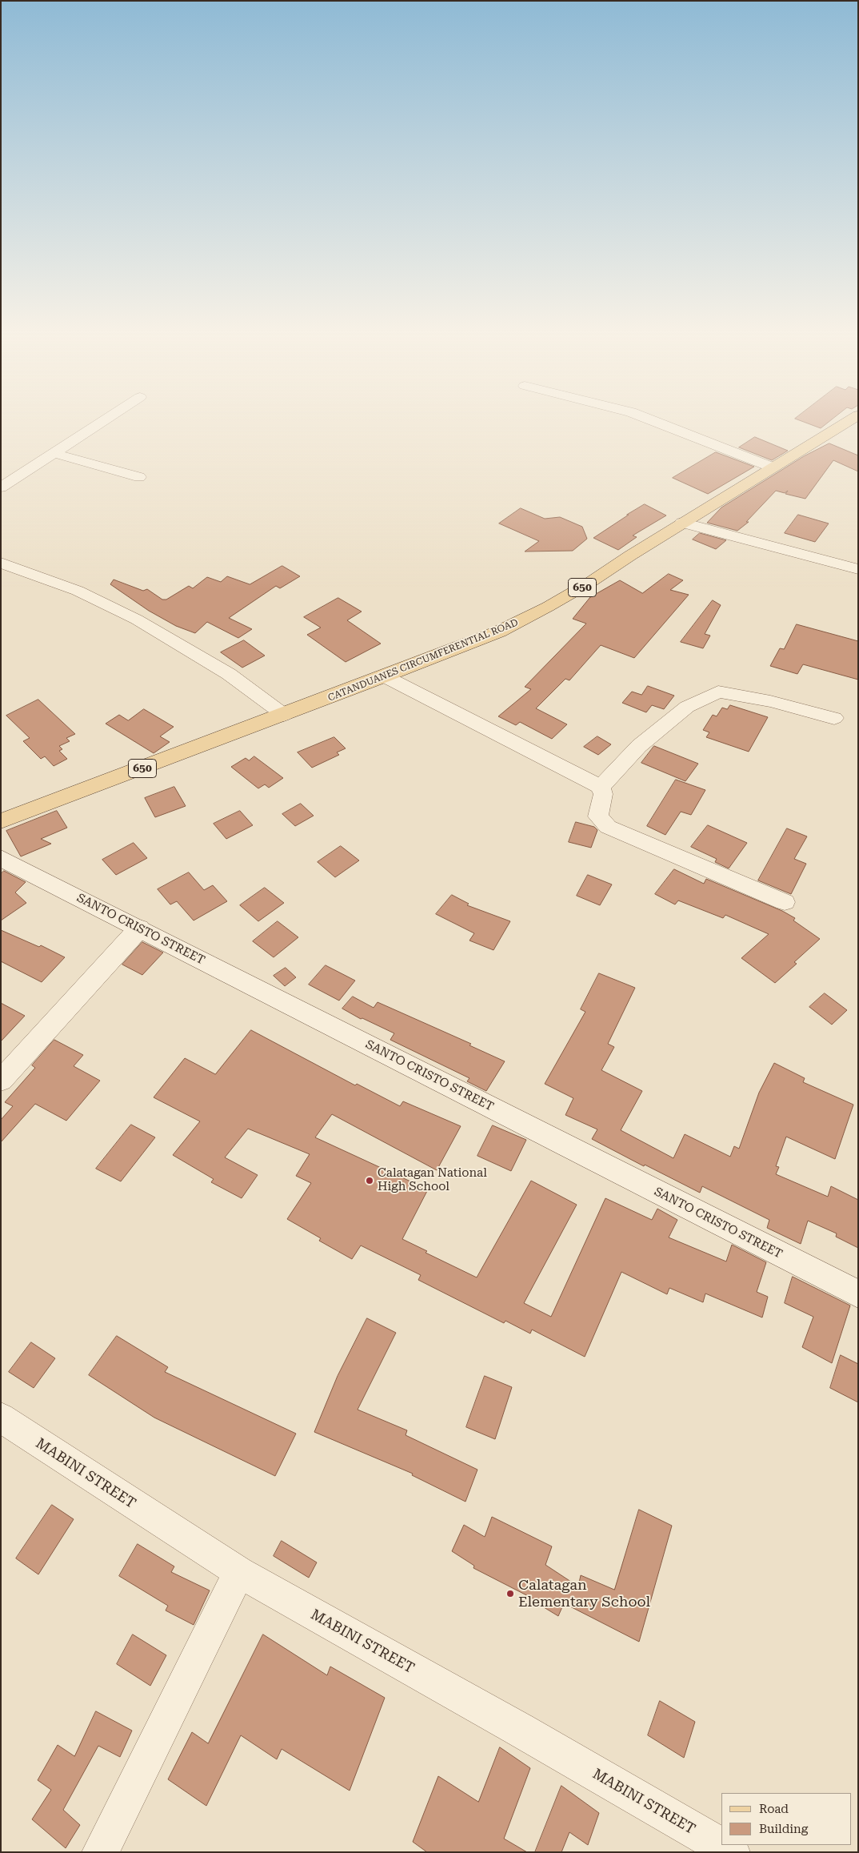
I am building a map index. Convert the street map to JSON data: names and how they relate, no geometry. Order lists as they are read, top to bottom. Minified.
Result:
{"streets":{"main road":["650","CATANDUANES CIRCUMFERENTIAL ROAD"],"street":["SANTO CRISTO STREET","MABINI STREET"]},"places":["Calatagan National High School","Calatagan Elementary School"],"legend":["Road","Building"]}
